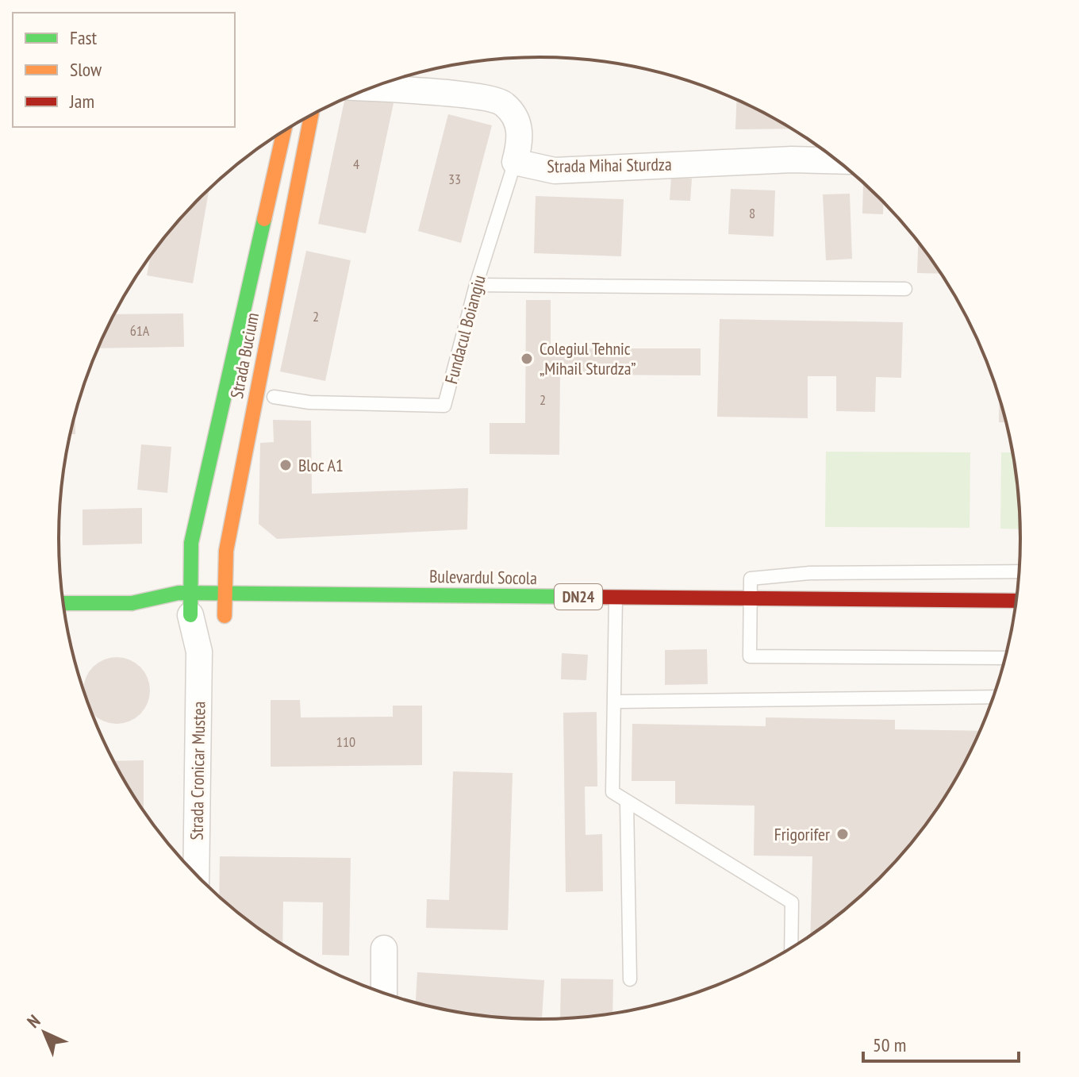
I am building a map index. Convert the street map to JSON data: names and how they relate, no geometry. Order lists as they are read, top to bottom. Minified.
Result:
{"streets":{"main road":["Strada Bucium","Bulevardul Socola","DN24"],"street":["Strada Mihai Sturdza","Strada Cronicar Mustea"],"lane":["Fundacul Boiangiu"]},"crossings":[["Strada Mihai Sturdza","Fundacul Boiangiu"],["Strada Bucium","Bulevardul Socola"],["Strada Bucium","Strada Cronicar Mustea"],["Bulevardul Socola","Strada Cronicar Mustea"]],"places":["Colegiul Tehnic „Mihail Sturdza”","Bloc A1","Frigorifer"],"house_numbers":["4","33","8","2","61A","2","110"],"legend":["Fast","Slow","Jam"],"scale_bar":"50 m","north":"top left"}
